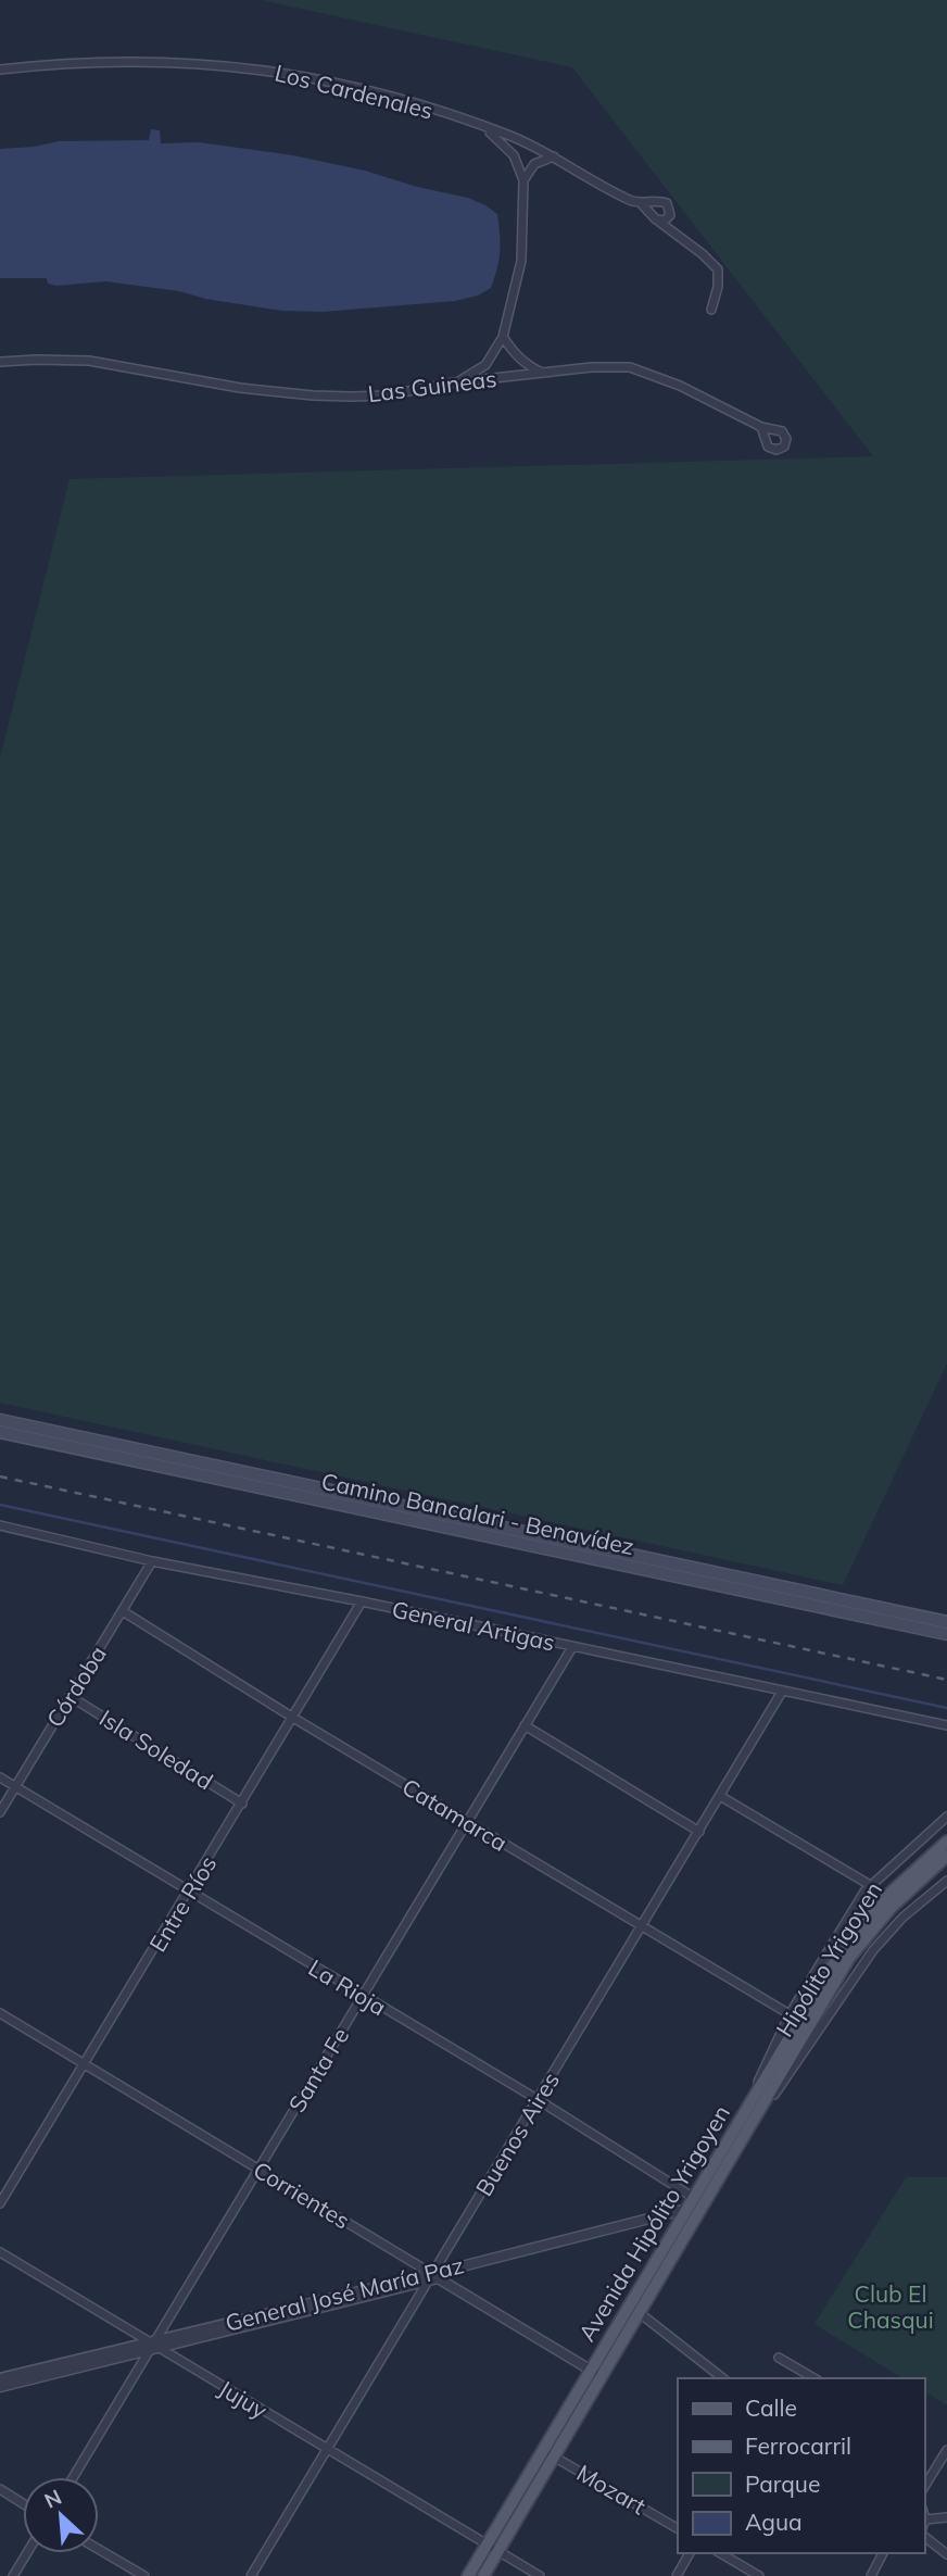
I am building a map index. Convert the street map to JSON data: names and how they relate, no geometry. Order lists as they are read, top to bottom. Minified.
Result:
{"streets":{"main road":["Camino Bancalari - Benavídez","Avenida Hipólito Yrigoyen"],"street":["Los Cardenales","Las Guineas","General Artigas","Córdoba","Isla Soledad","Catamarca","Entre Ríos","Hipólito Yrigoyen","La Rioja","Santa Fe","Buenos Aires","Corrientes","General José María Paz","Jujuy","Mozart"]},"crossings":[["General Artigas","Córdoba"],["General Artigas","Entre Ríos"],["General Artigas","Santa Fe"],["General Artigas","Buenos Aires"],["Córdoba","Isla Soledad"],["Córdoba","Catamarca"],["Córdoba","La Rioja"],["Isla Soledad","Entre Ríos"],["Catamarca","Entre Ríos"],["Catamarca","Hipólito Yrigoyen"],["Catamarca","Santa Fe"],["Catamarca","Buenos Aires"],["Entre Ríos","La Rioja"],["Entre Ríos","Corrientes"],["Hipólito Yrigoyen","Avenida Hipólito Yrigoyen"],["La Rioja","Santa Fe"],["La Rioja","Buenos Aires"],["La Rioja","Avenida Hipólito Yrigoyen"],["La Rioja","General José María Paz"],["Santa Fe","Corrientes"],["Santa Fe","General José María Paz"],["Santa Fe","Jujuy"],["Buenos Aires","Corrientes"],["Buenos Aires","General José María Paz"],["Buenos Aires","Jujuy"],["Corrientes","Avenida Hipólito Yrigoyen"],["Corrientes","General José María Paz"],["Avenida Hipólito Yrigoyen","General José María Paz"],["Avenida Hipólito Yrigoyen","Jujuy"],["Avenida Hipólito Yrigoyen","Mozart"],["General José María Paz","Jujuy"]],"parks":["Club El Chasqui"],"legend":["Calle","Ferrocarril","Parque","Agua"],"north":"top left"}
